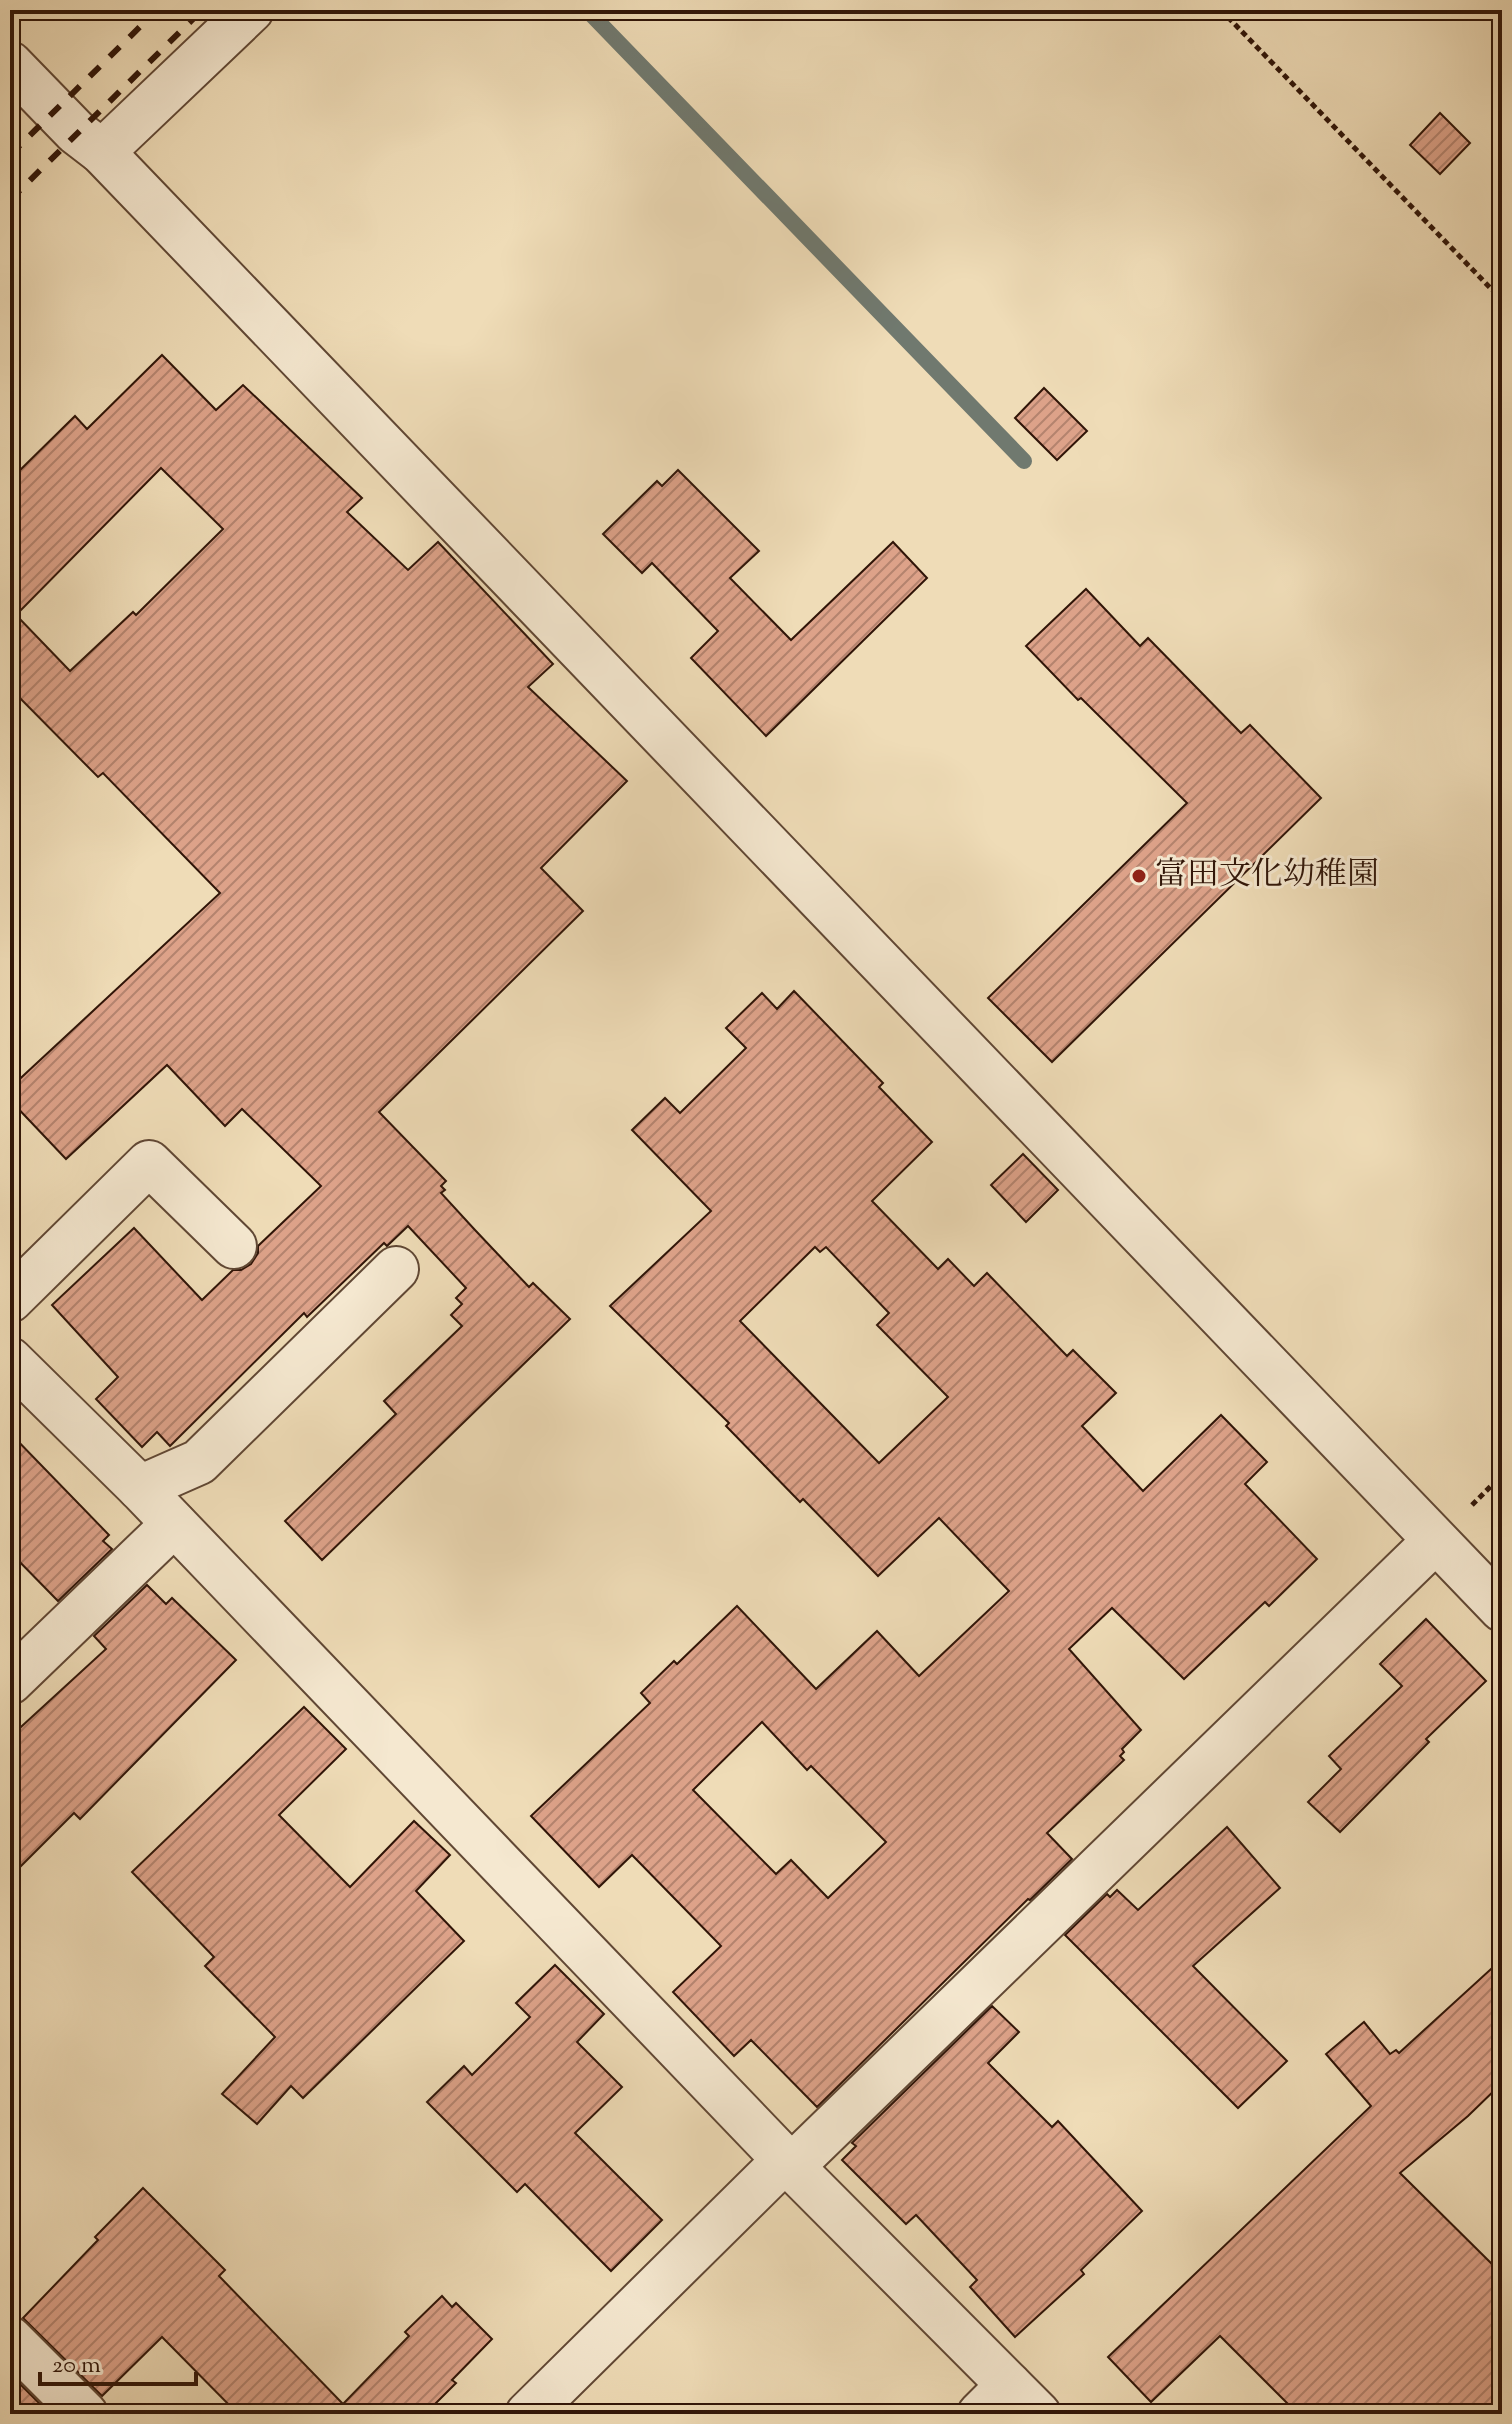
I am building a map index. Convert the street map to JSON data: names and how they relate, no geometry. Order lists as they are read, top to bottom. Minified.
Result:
{"places":["富田文化幼稚園"],"scale_bar":"20 m"}
